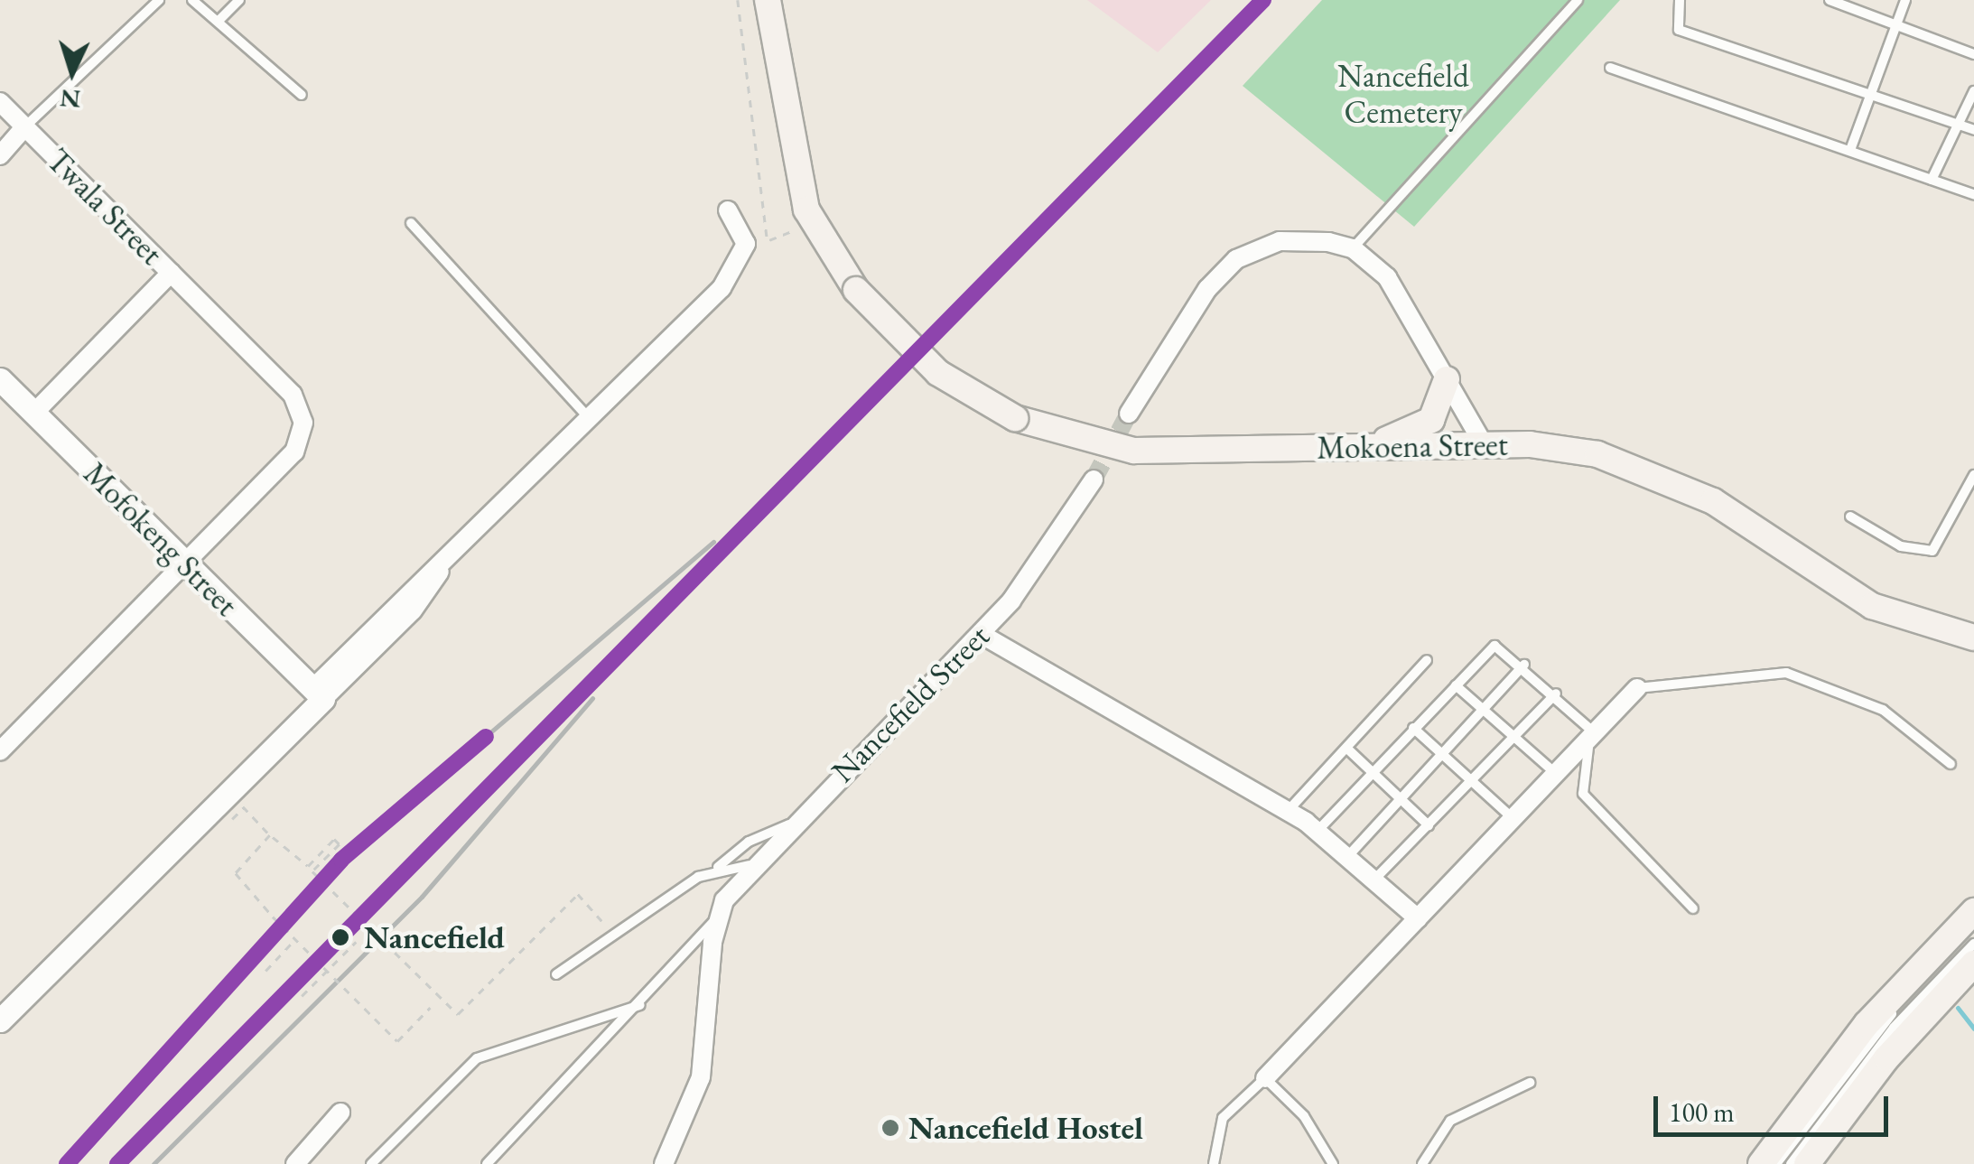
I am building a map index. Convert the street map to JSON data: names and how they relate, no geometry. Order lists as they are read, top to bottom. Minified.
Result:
{"streets":{"main road":["Mokoena Street"],"street":["Twala Street","Mofokeng Street","Nancefield Street"]},"crossings":[["Twala Street","Mofokeng Street"]],"parks":["Nancefield Cemetery"],"places":["Nancefield","Nancefield Hostel"],"scale_bar":"100 m","north":"bottom"}
